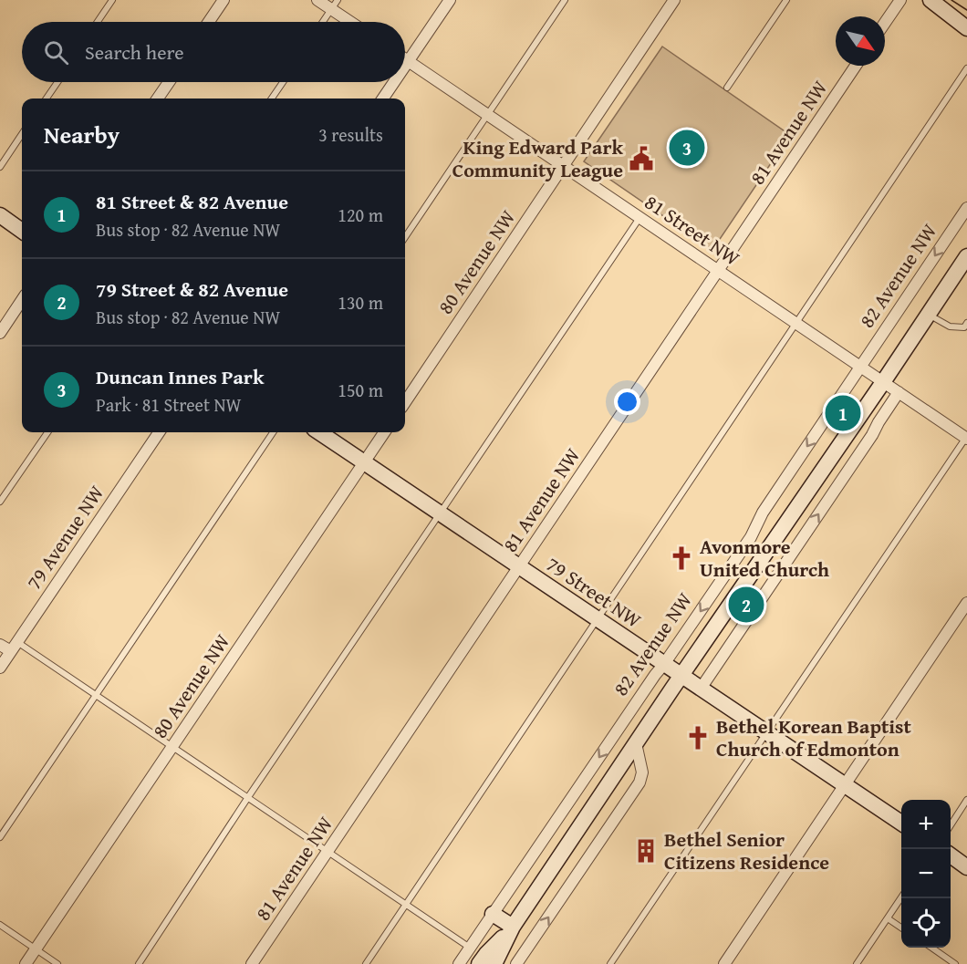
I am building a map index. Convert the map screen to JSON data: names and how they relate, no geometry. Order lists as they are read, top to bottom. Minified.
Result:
{"streets":{"main road":["82 Avenue NW","79 Street NW"],"street":["81 Avenue NW","81 Street NW","80 Avenue NW","79 Avenue NW"]},"crossings":[["81 Avenue NW","81 Street NW"],["81 Avenue NW","79 Street NW"],["81 Street NW","80 Avenue NW"],["81 Street NW","82 Avenue NW"],["80 Avenue NW","79 Street NW"],["82 Avenue NW","79 Street NW"]],"places":{"public building":["King Edward Park Community League"],"church":["Avonmore United Church","Bethel Korean Baptist Church of Edmonton"],"building":["Bethel Senior Citizens Residence"]},"north":"bottom right","page":{"search":"Search here","heading":["Nearby","3 results"],"pins":["3","1","2"],"list":[{"mark":"1","name":"81 Street & 82 Avenue","note":"Bus stop · 82 Avenue NW","value":"120 m"},{"mark":"2","name":"79 Street & 82 Avenue","note":"Bus stop · 82 Avenue NW","value":"130 m"},{"mark":"3","name":"Duncan Innes Park","note":"Park · 81 Street NW","value":"150 m"}],"map_buttons":["+","−"]}}
